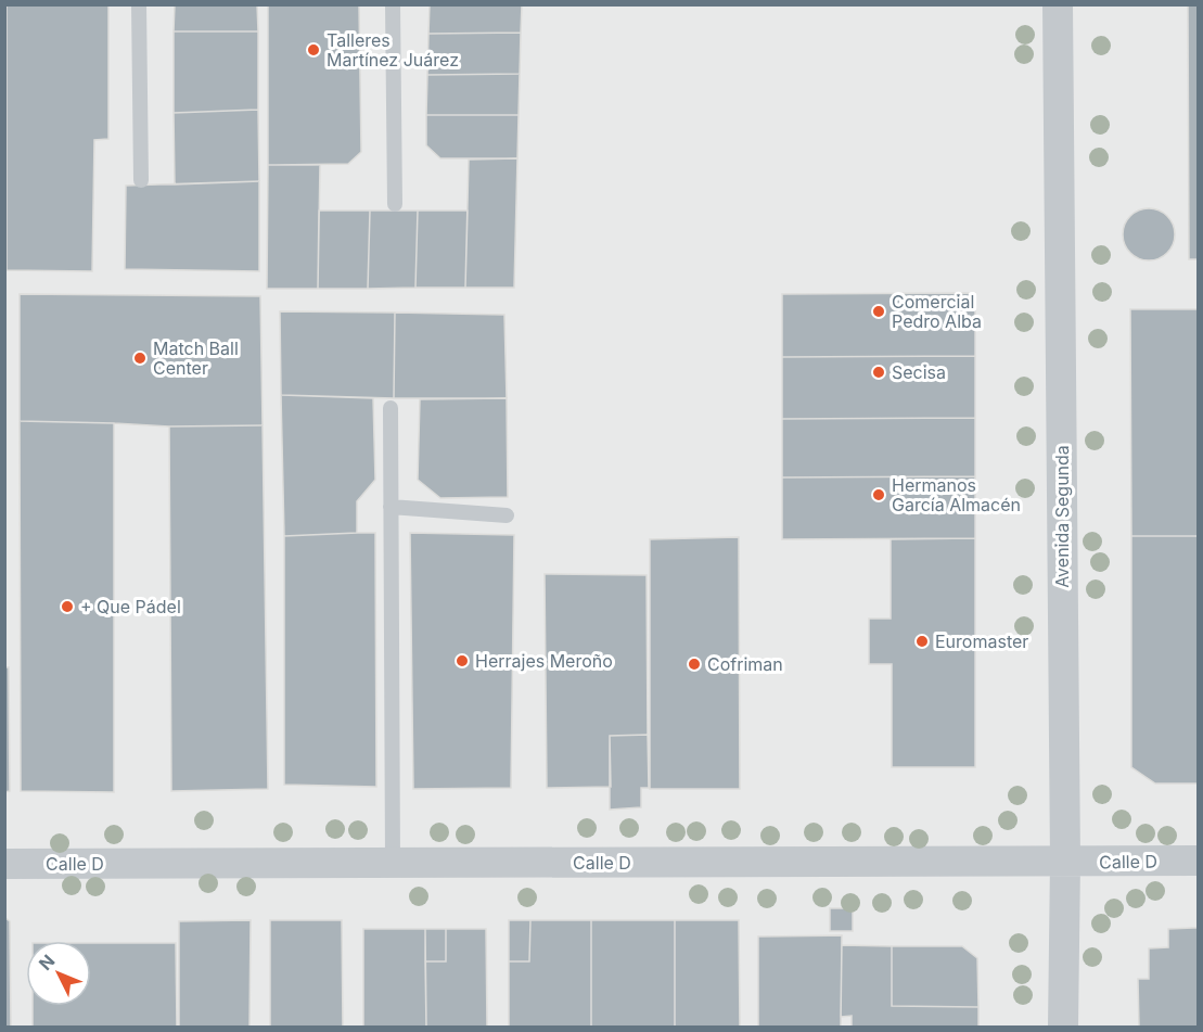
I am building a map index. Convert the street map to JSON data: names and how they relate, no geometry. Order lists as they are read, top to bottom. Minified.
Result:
{"streets":{"street":["Avenida Segunda","Calle D"]},"crossings":[["Avenida Segunda","Calle D"]],"places":["Talleres Martínez Juárez","Comercial Pedro Alba","Match Ball Center","Secisa","Hermanos García Almacén","+ Que Pádel","Euromaster","Herrajes Meroño","Cofriman"],"north":"top left"}
